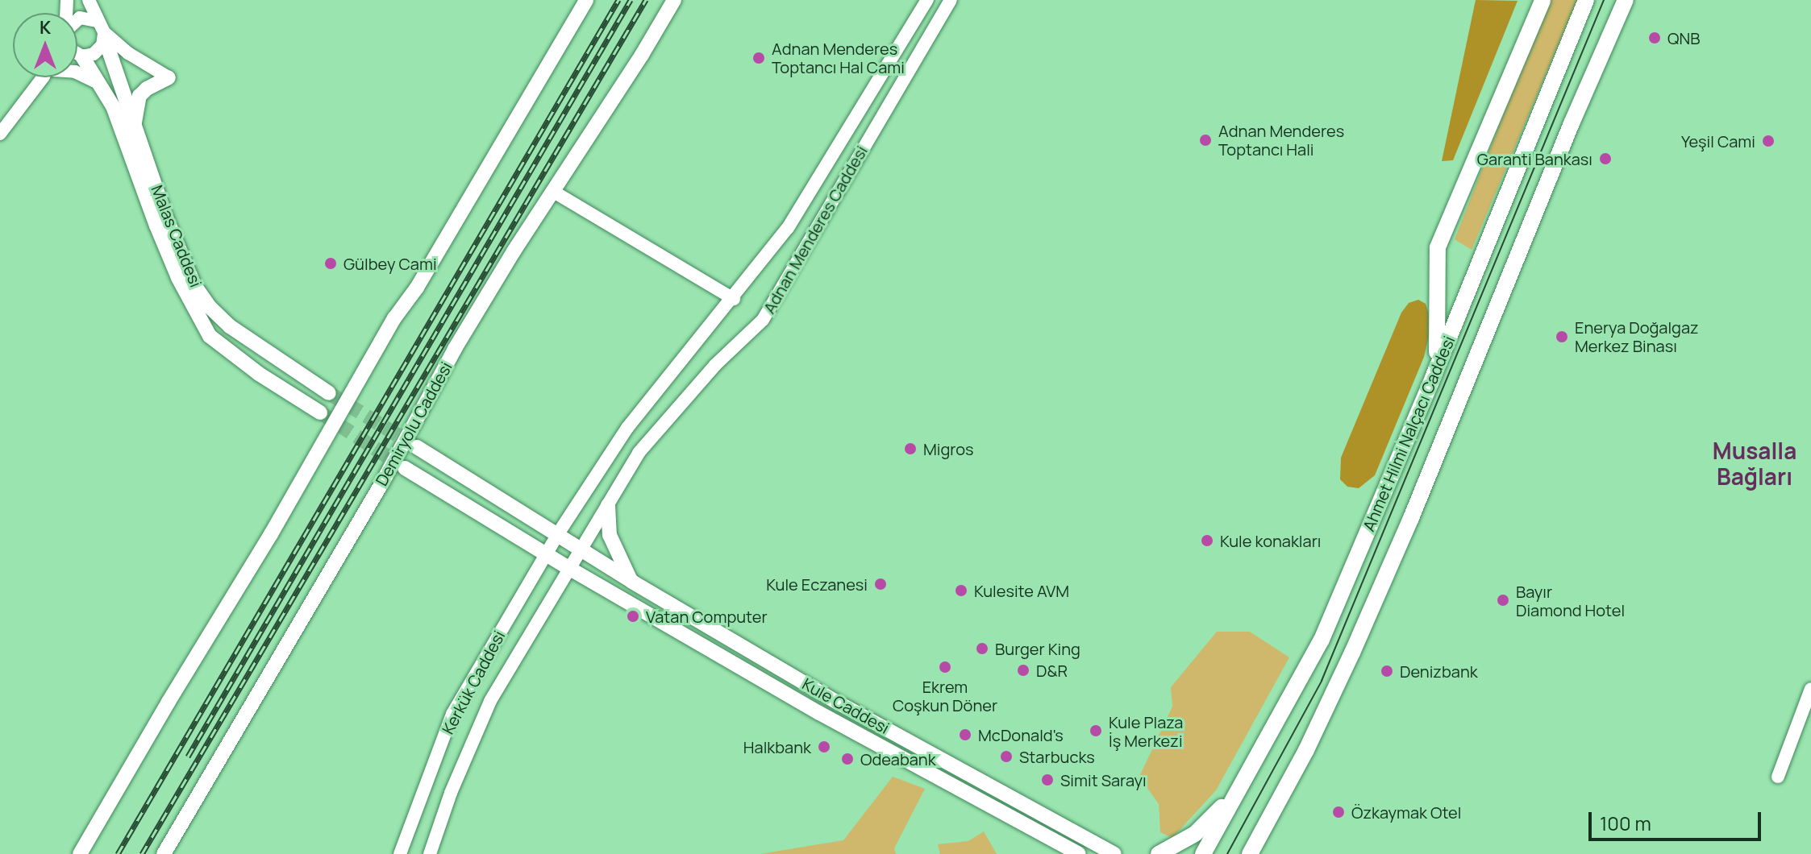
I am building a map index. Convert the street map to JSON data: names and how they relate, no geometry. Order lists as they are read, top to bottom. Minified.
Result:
{"streets":{"main road":["Malas Caddesi","Demiryolu Caddesi","Ahmet Hilmi Nalçacı Caddesi","Kule Caddesi"],"street":["Adnan Menderes Caddesi","Kerkük Caddesi"]},"crossings":[["Adnan Menderes Caddesi","Kerkük Caddesi"],["Adnan Menderes Caddesi","Kule Caddesi"],["Kerkük Caddesi","Kule Caddesi"]],"districts":["Musalla Bağları"],"places":["QNB","Adnan Menderes Toptancı Hal Cami","Adnan Menderes Toptancı Hali","Yeşil Cami","Garanti Bankası","Gülbey Cami","Enerya Doğalgaz Merkez Binası","Migros","Kule konakları","Kule Eczanesi","Kulesite AVM","Bayır Diamond Hotel","Vatan Computer","Burger King","Ekrem Coşkun Döner","D&R","Denizbank","Kule Plaza İş Merkezi","McDonald's","Halkbank","Starbucks","Odeabank","Simit Sarayı","Özkaymak Otel"],"scale_bar":"100 m","north":"top"}
